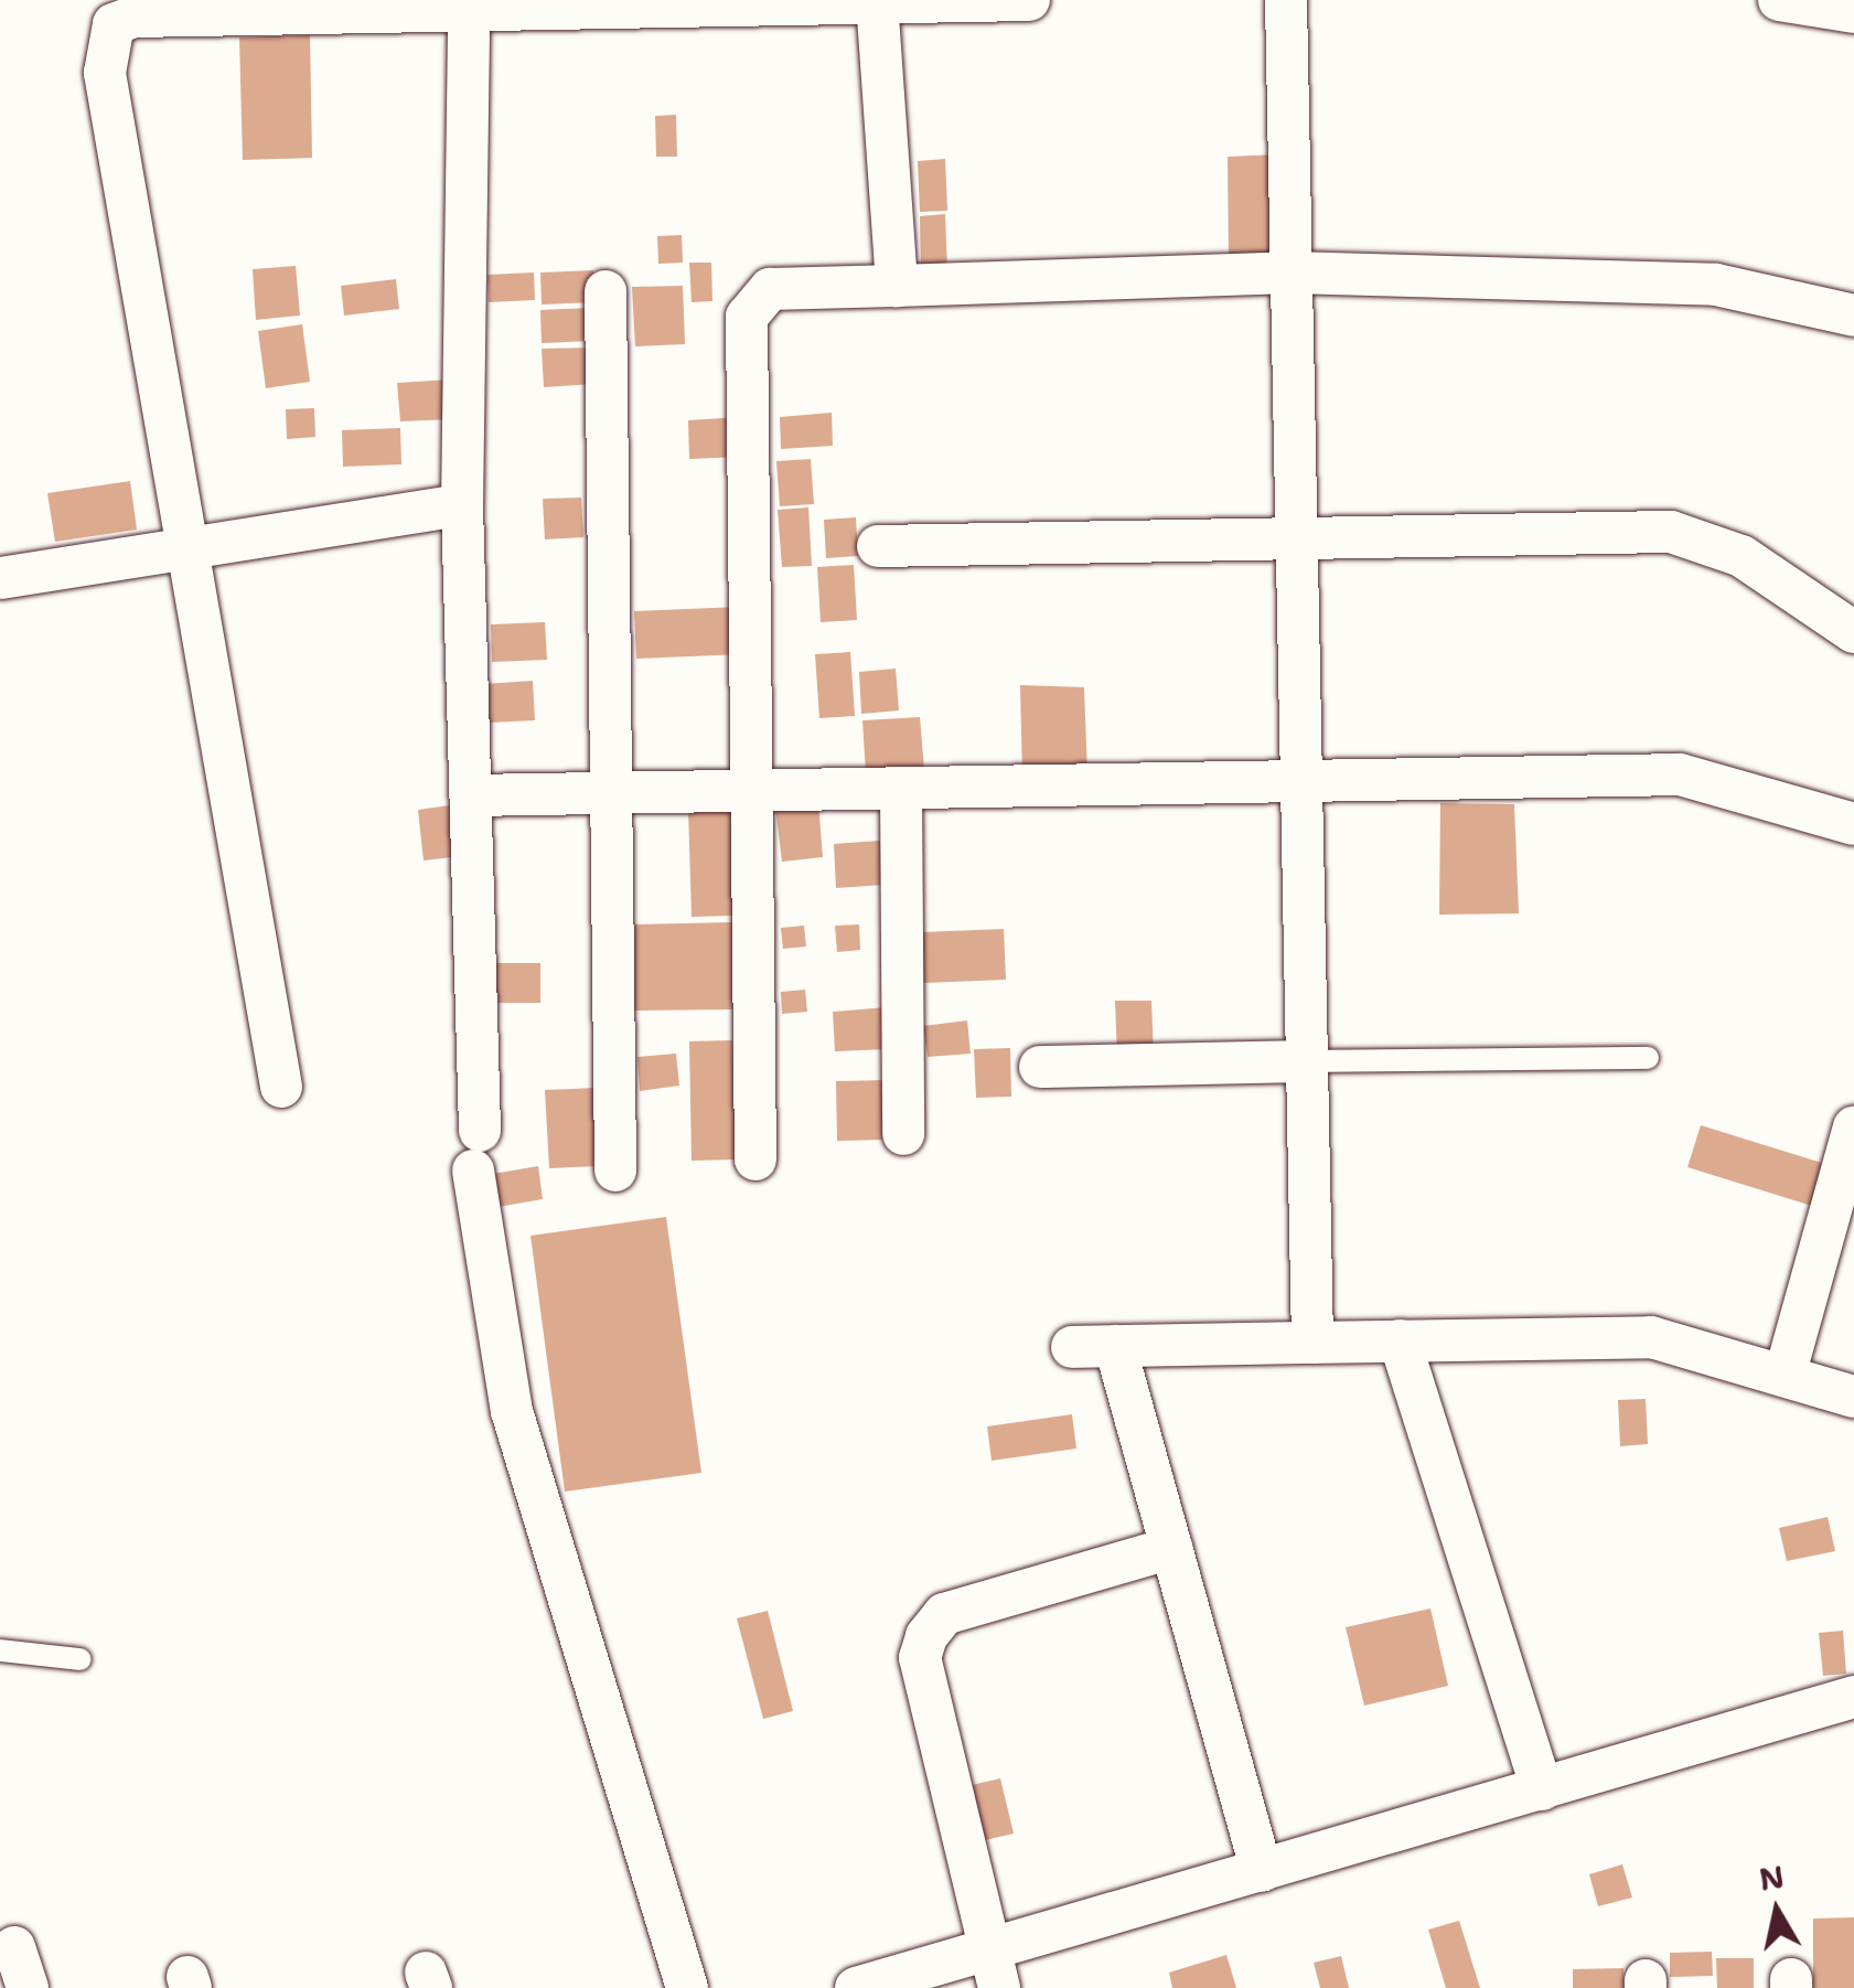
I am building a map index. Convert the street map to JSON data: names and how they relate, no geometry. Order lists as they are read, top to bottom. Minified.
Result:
{"north":"top"}
